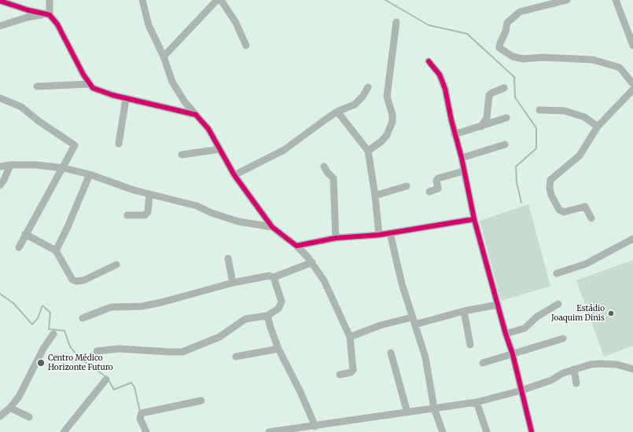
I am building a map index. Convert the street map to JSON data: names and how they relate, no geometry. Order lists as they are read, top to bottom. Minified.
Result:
{"places":["Estádio Joaquim Dinis","Centro Médico Horizonte Futuro"]}
